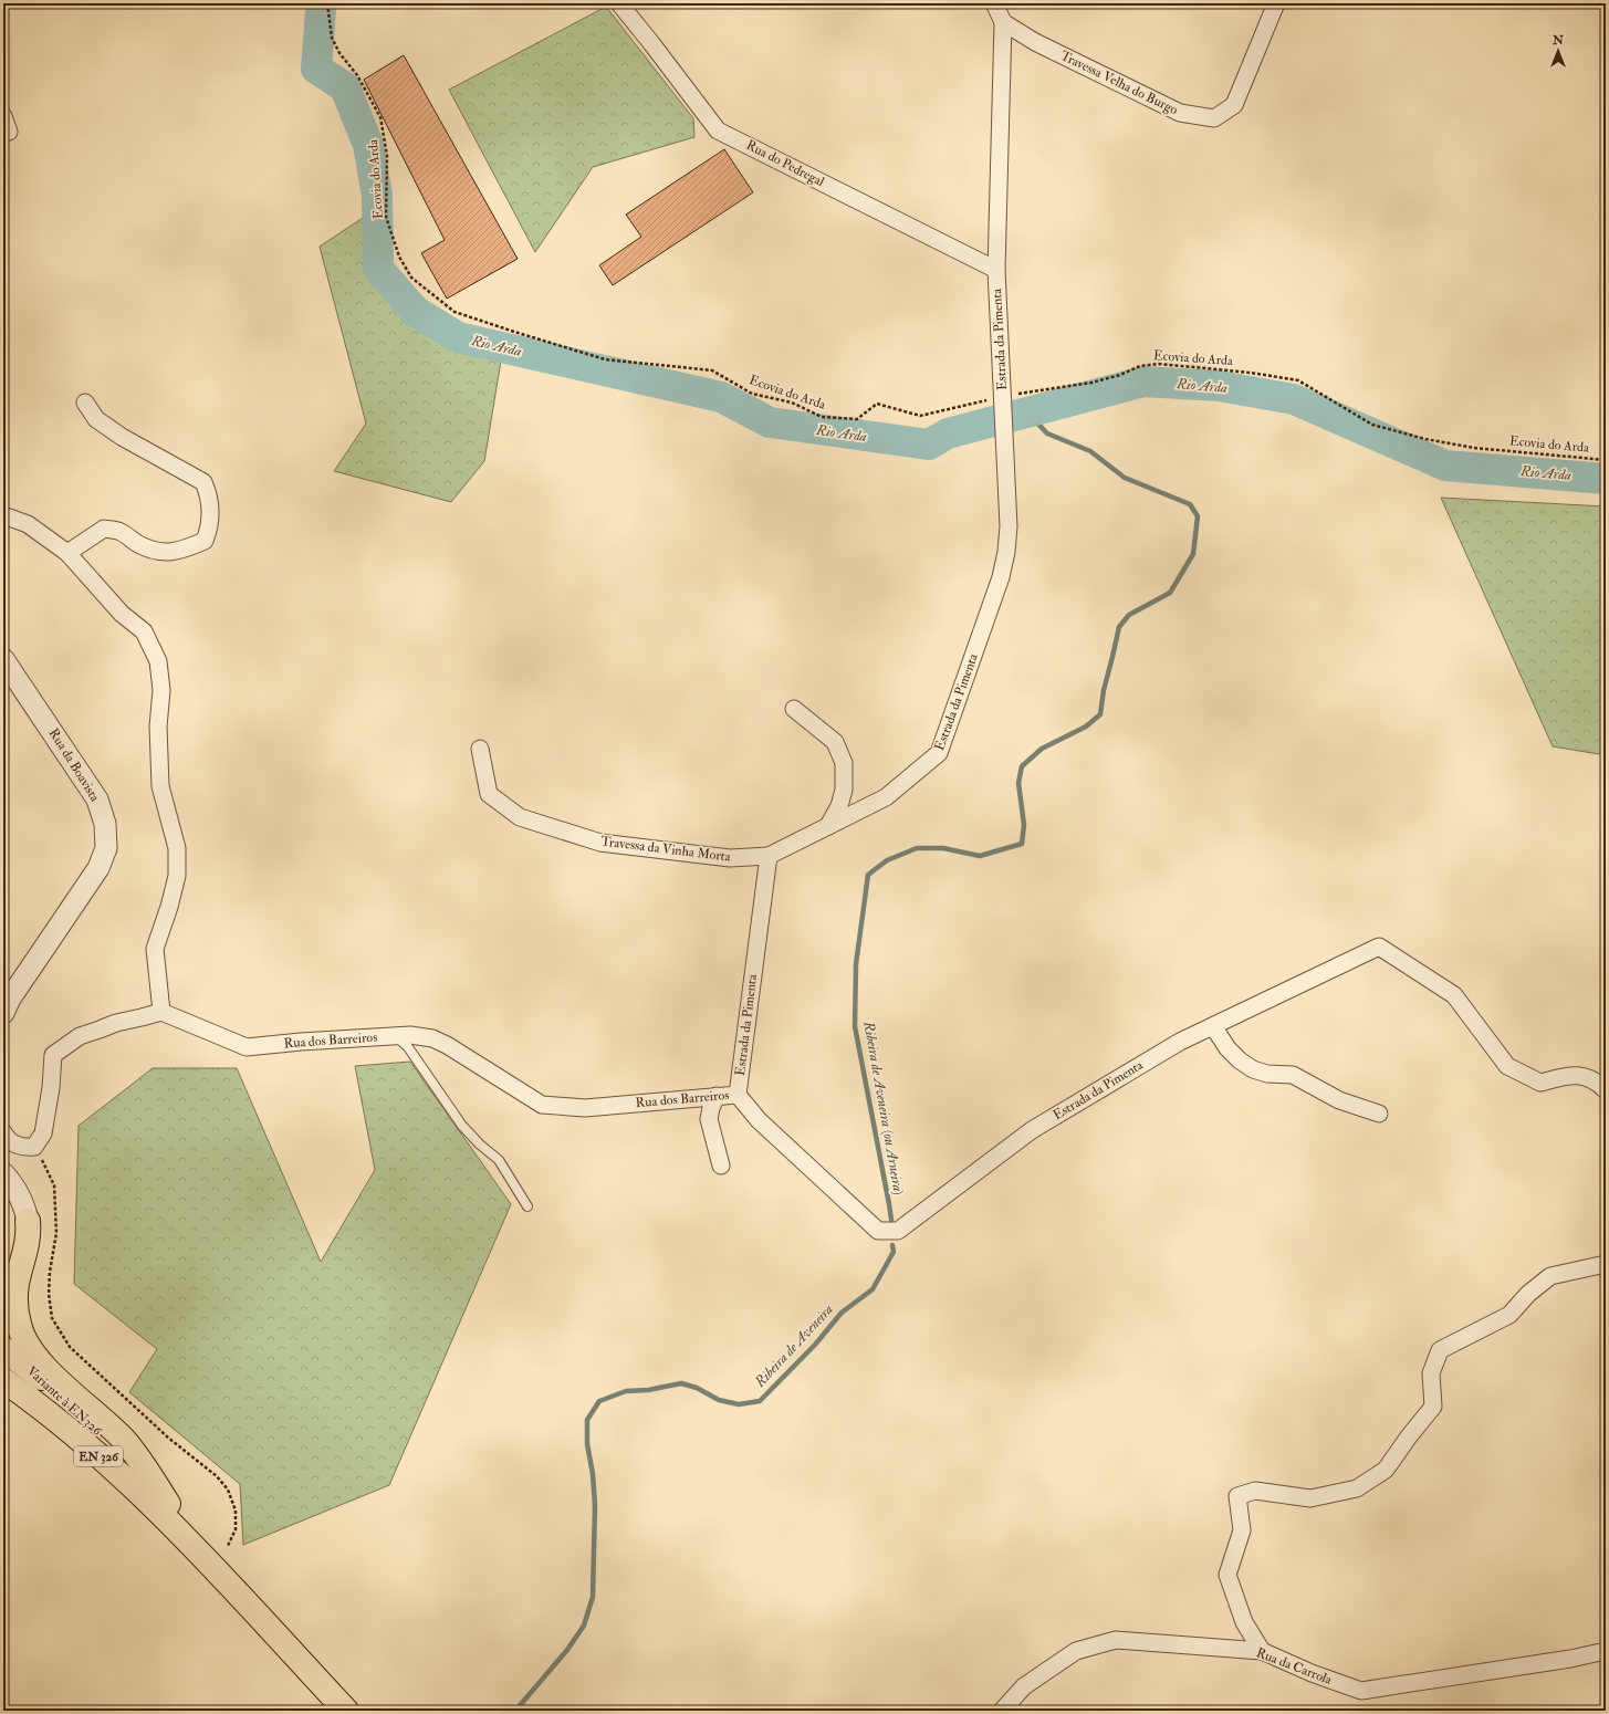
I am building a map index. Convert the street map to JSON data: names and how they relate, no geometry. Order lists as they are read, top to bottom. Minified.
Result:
{"streets":{"main road":["Variante à EN326","EN 326"],"street":["Travessa Velha do Burgo","Rua do Pedregal","Estrada da Pimenta","Rua da Boavista","Travessa da Vinha Morta","Rua dos Barreiros","Rua da Carrola"],"path":["Ecovia do Arda"]},"crossings":[["Travessa Velha do Burgo","Estrada da Pimenta"],["Rua do Pedregal","Estrada da Pimenta"],["Ecovia do Arda","Estrada da Pimenta"],["Estrada da Pimenta","Travessa da Vinha Morta"],["Estrada da Pimenta","Rua dos Barreiros"]],"water":["Rio Arda","Ribeira de Aveneira (ou Arneira)","Ribeira de Aveneira"],"north":"top"}
